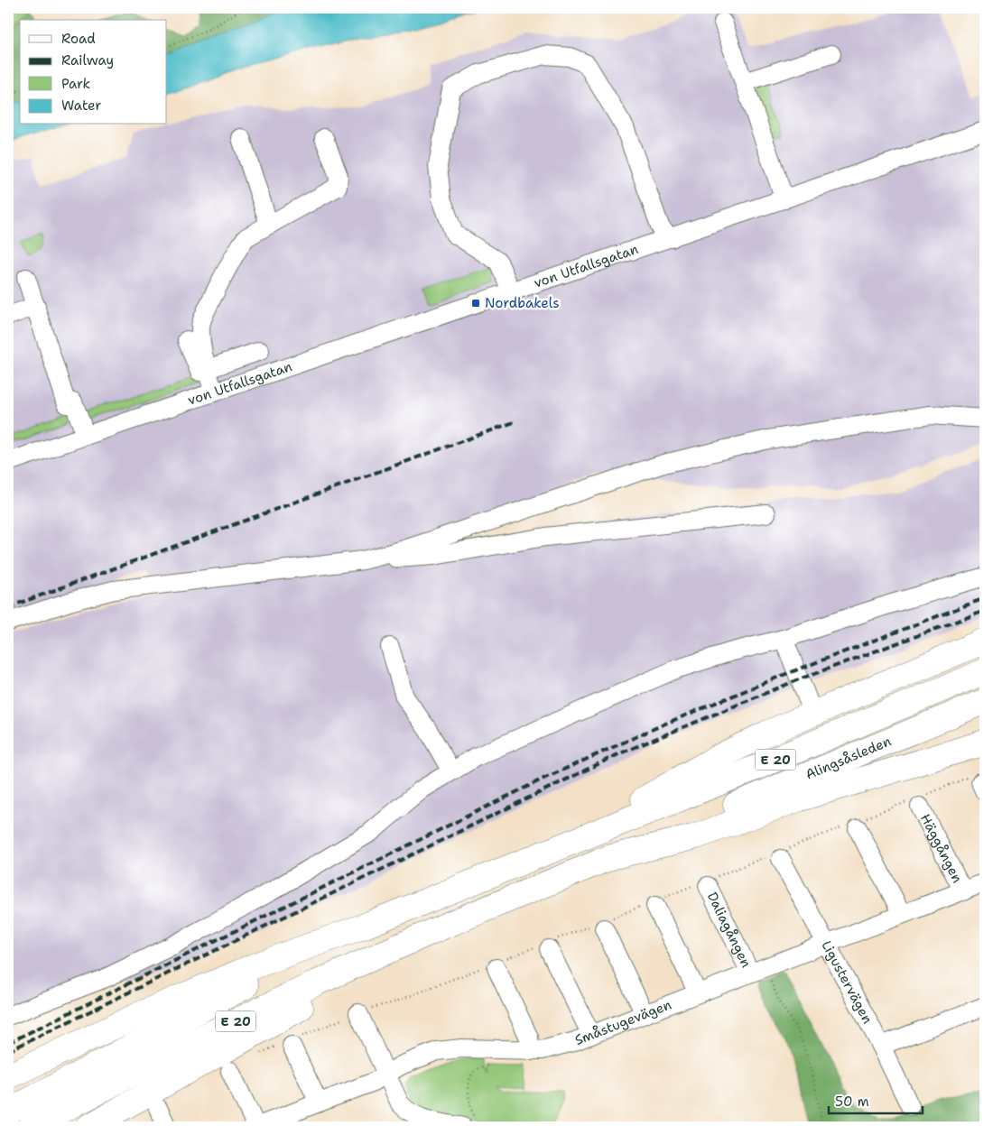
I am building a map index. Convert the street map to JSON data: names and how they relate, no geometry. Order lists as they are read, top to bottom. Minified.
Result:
{"streets":{"highway":["Alingsåsleden","E 20"],"street":["von Utfallsgatan","Häggången","Daliagången","Ligustervägen","Småstugevägen"]},"crossings":[["Alingsåsleden","E 20"],["Häggången","Småstugevägen"],["Daliagången","Småstugevägen"],["Ligustervägen","Småstugevägen"]],"places":{"transit":["Nordbakels"]},"legend":["Road","Railway","Park","Water"],"scale_bar":"50 m"}
